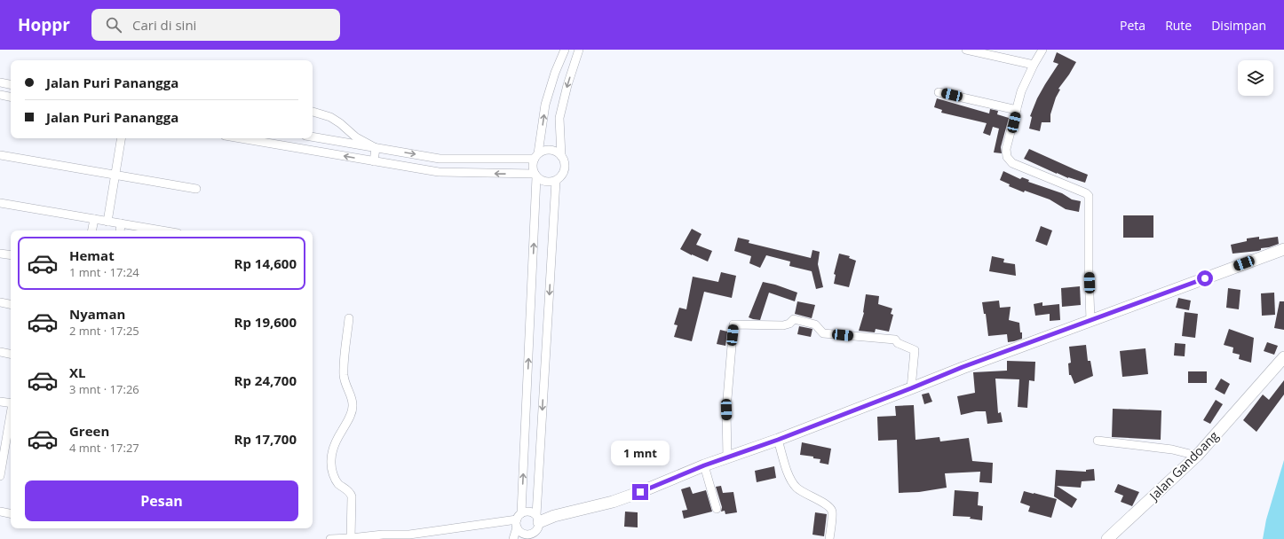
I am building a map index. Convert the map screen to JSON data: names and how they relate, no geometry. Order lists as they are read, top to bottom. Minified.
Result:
{"streets":{"street":["Jalan Gandoang"]},"page":{"header":"Hoppr","search":"Cari di sini","nav":["Peta","Rute","Disimpan"],"banner":["Jalan Puri Panangga","Jalan Puri Panangga"],"list":[{"name":"Hemat","note":"1 mnt · 17:24","value":"Rp 14,600"},{"name":"Nyaman","note":"2 mnt · 17:25","value":"Rp 19,600"},{"name":"XL","note":"3 mnt · 17:26","value":"Rp 24,700"},{"name":"Green","note":"4 mnt · 17:27","value":"Rp 17,700"}],"bubble":"1 mnt","buttons":"Pesan"}}
